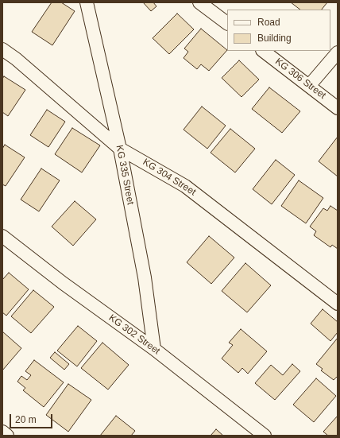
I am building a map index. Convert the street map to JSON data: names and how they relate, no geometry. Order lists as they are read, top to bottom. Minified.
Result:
{"streets":{"street":["KG 306 Street","KG 335 Street","KG 304 Street","KG 302 Street"]},"crossings":[["KG 335 Street","KG 304 Street"],["KG 335 Street","KG 302 Street"]],"legend":["Road","Building"],"scale_bar":"20 m"}
